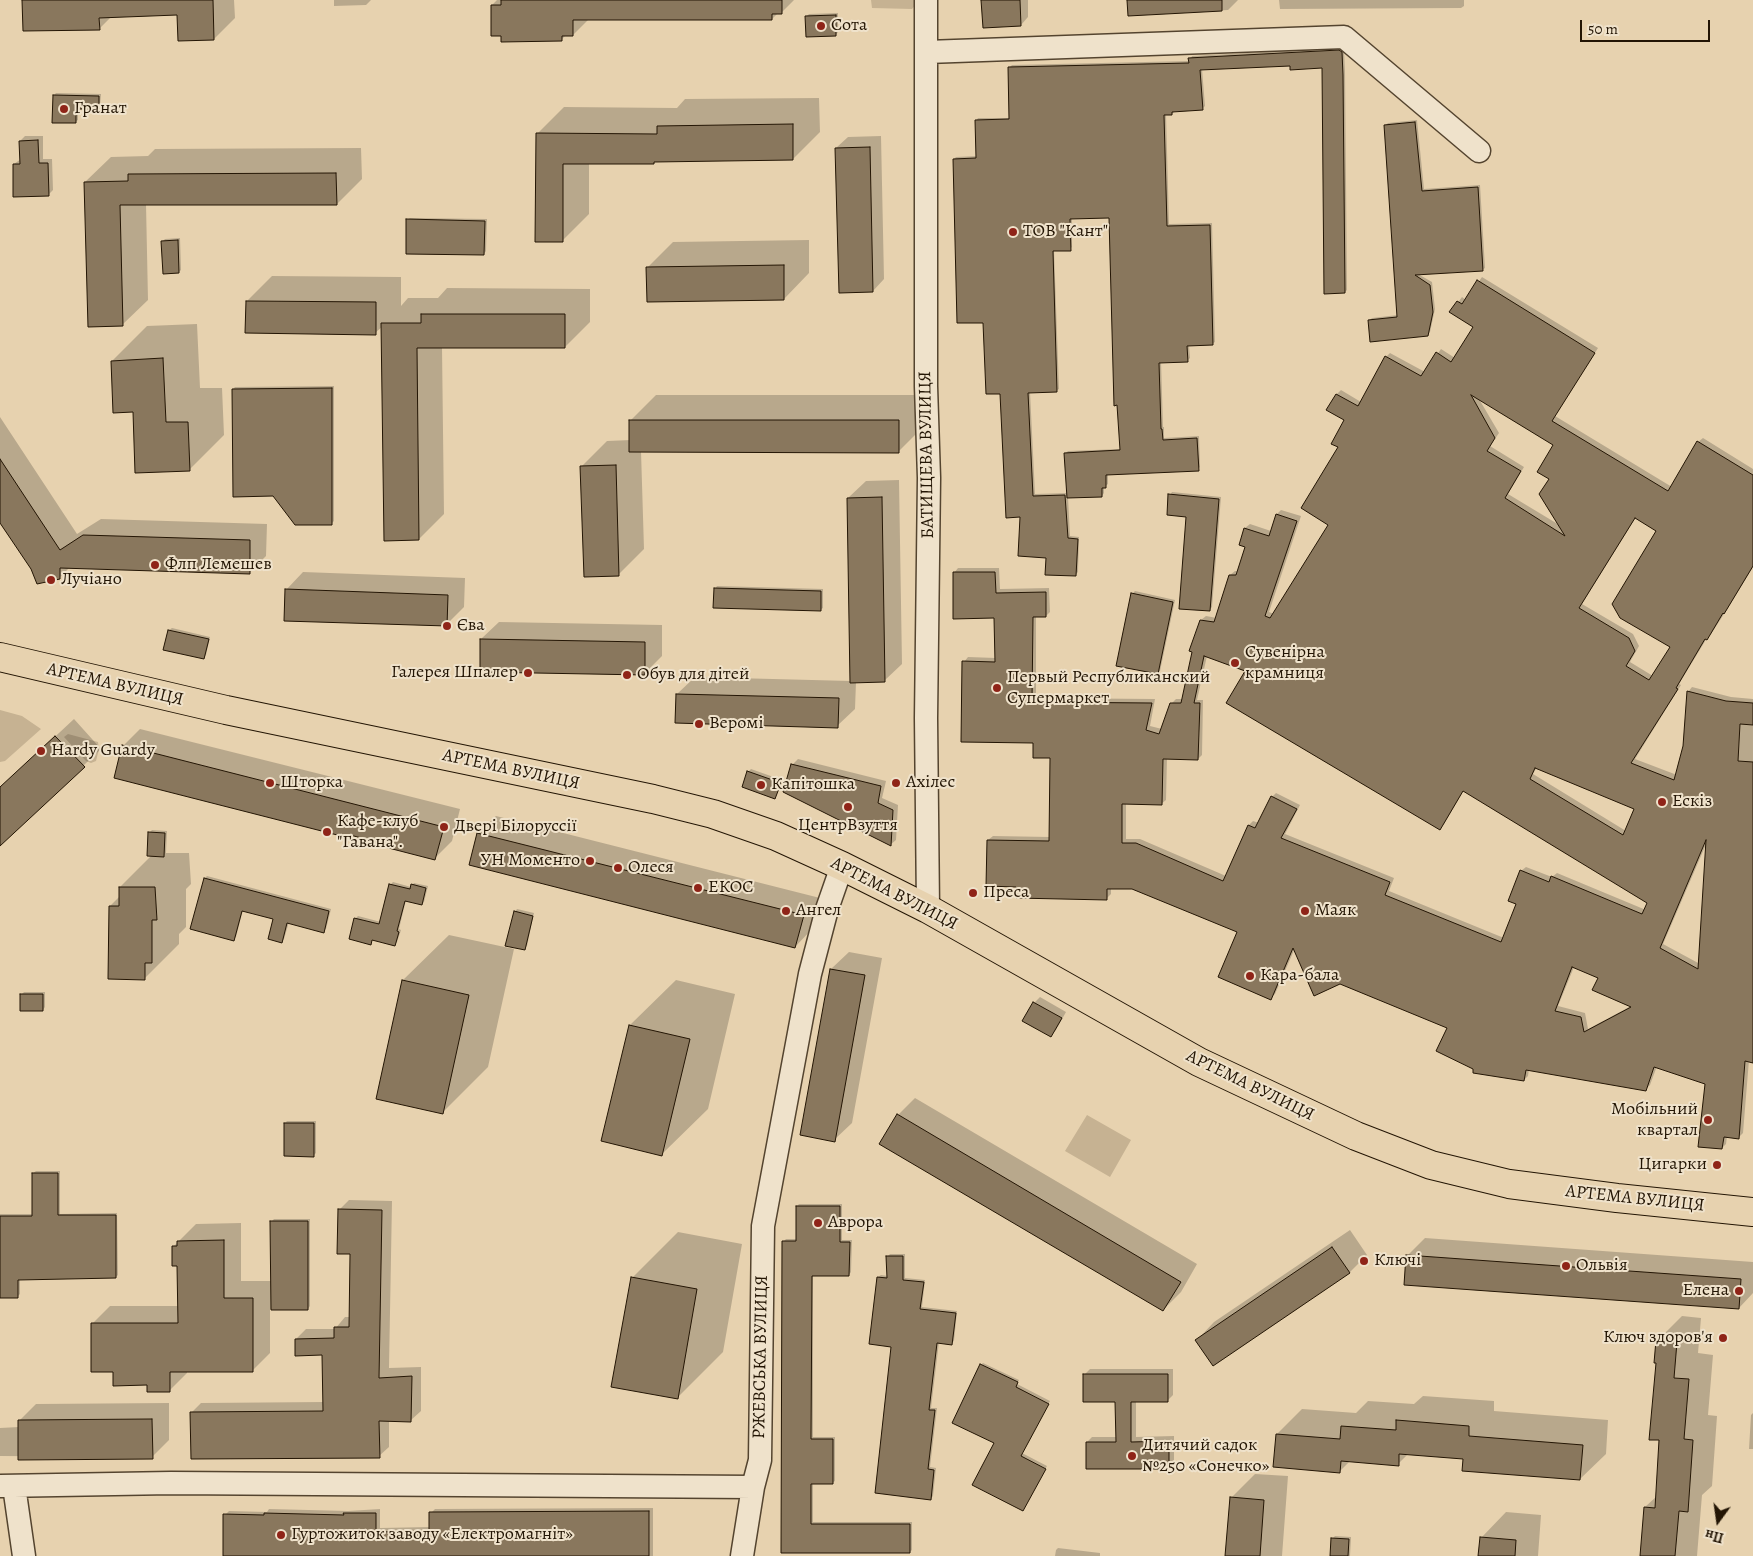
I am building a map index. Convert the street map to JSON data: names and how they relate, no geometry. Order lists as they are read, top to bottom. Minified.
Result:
{"streets":{"main road":["АРТЕМА ВУЛИЦЯ"],"street":["БАТИЩЕВА ВУЛИЦЯ","РЖЕВСЬКА ВУЛИЦЯ"]},"crossings":[["БАТИЩЕВА ВУЛИЦЯ","АРТЕМА ВУЛИЦЯ"],["АРТЕМА ВУЛИЦЯ","РЖЕВСЬКА ВУЛИЦЯ"]],"places":["Сота","Гранат","ТОВ \"Кант\"","Флп Лемешев","Лучіано","Єва","Сувенірна крамниця","Галерея Шпалер","Обув для дітей","Первый Республиканский Супермаркет","Веромі","Hardy Guardy","Шторка","Ахілес","Капітошка","Ескіз","ЦентрВзуття","Двері Білоруссії","Кафе-клуб \"Гавана\".","УН Моменто","Олеся","ЕКОС","Преса","Ангел","Маяк","Кара-бала","Мобільний квартал","Цигарки","Аврора","Ключі","Ольвія","Елена","Ключ здоров'я","Дитячий садок №250 «Сонечко»","Гуртожиток заводу «Електромагніт»"],"scale_bar":"50 m","north":"bottom"}
